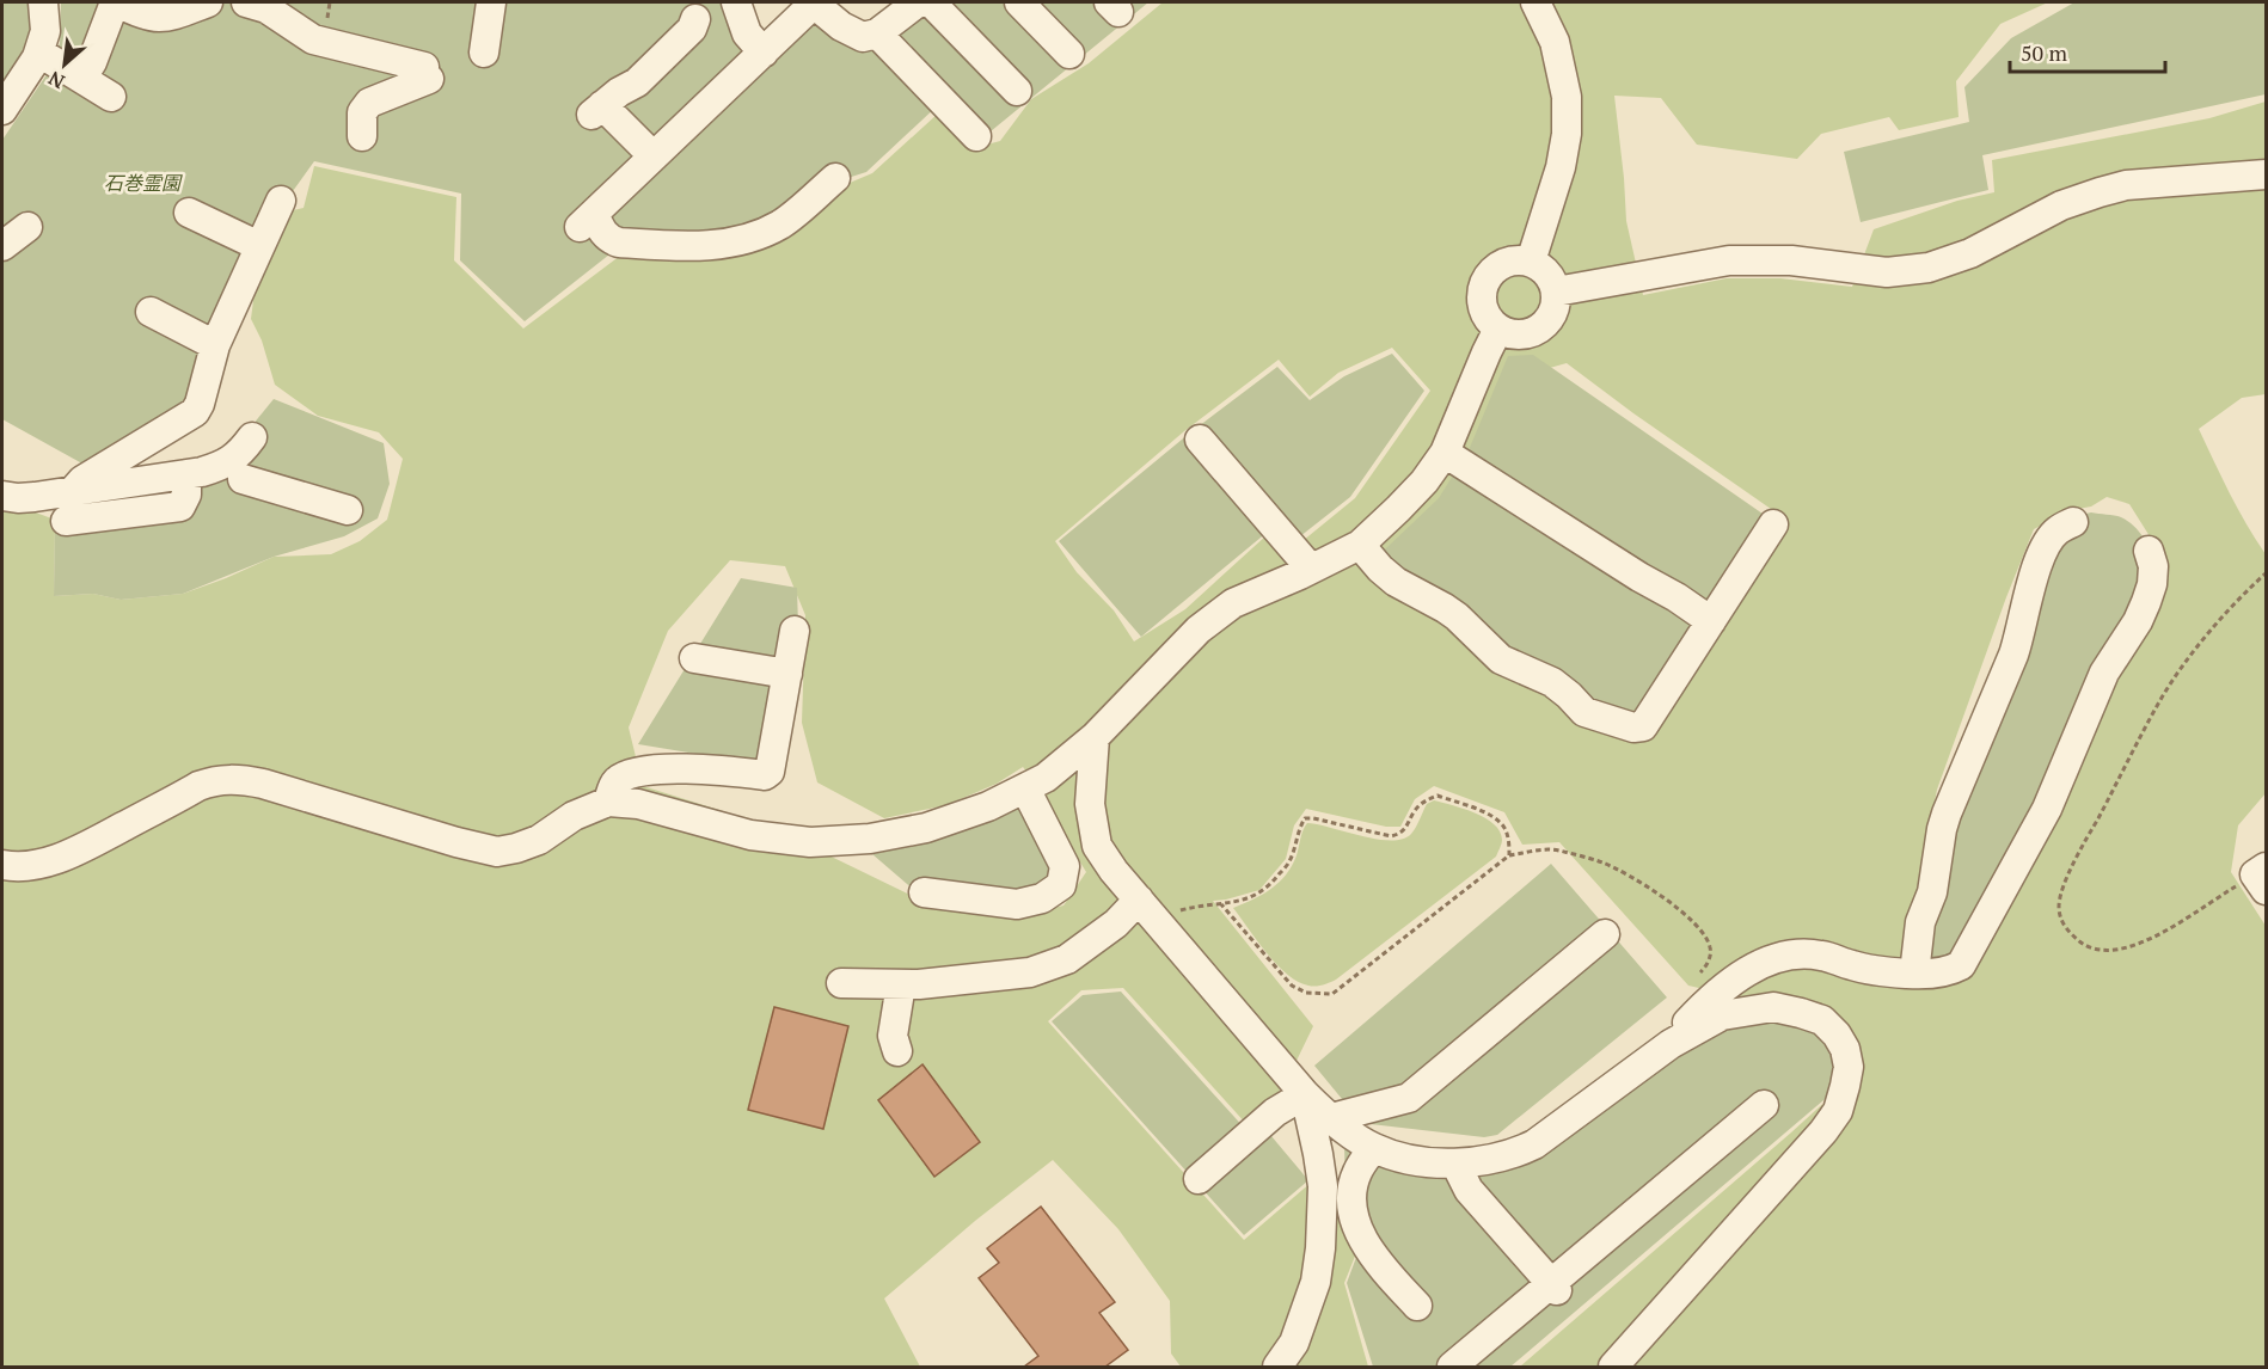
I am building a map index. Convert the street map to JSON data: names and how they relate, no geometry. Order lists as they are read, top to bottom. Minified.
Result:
{"parks":["石巻霊園"],"scale_bar":"50 m","north":"bottom left"}
